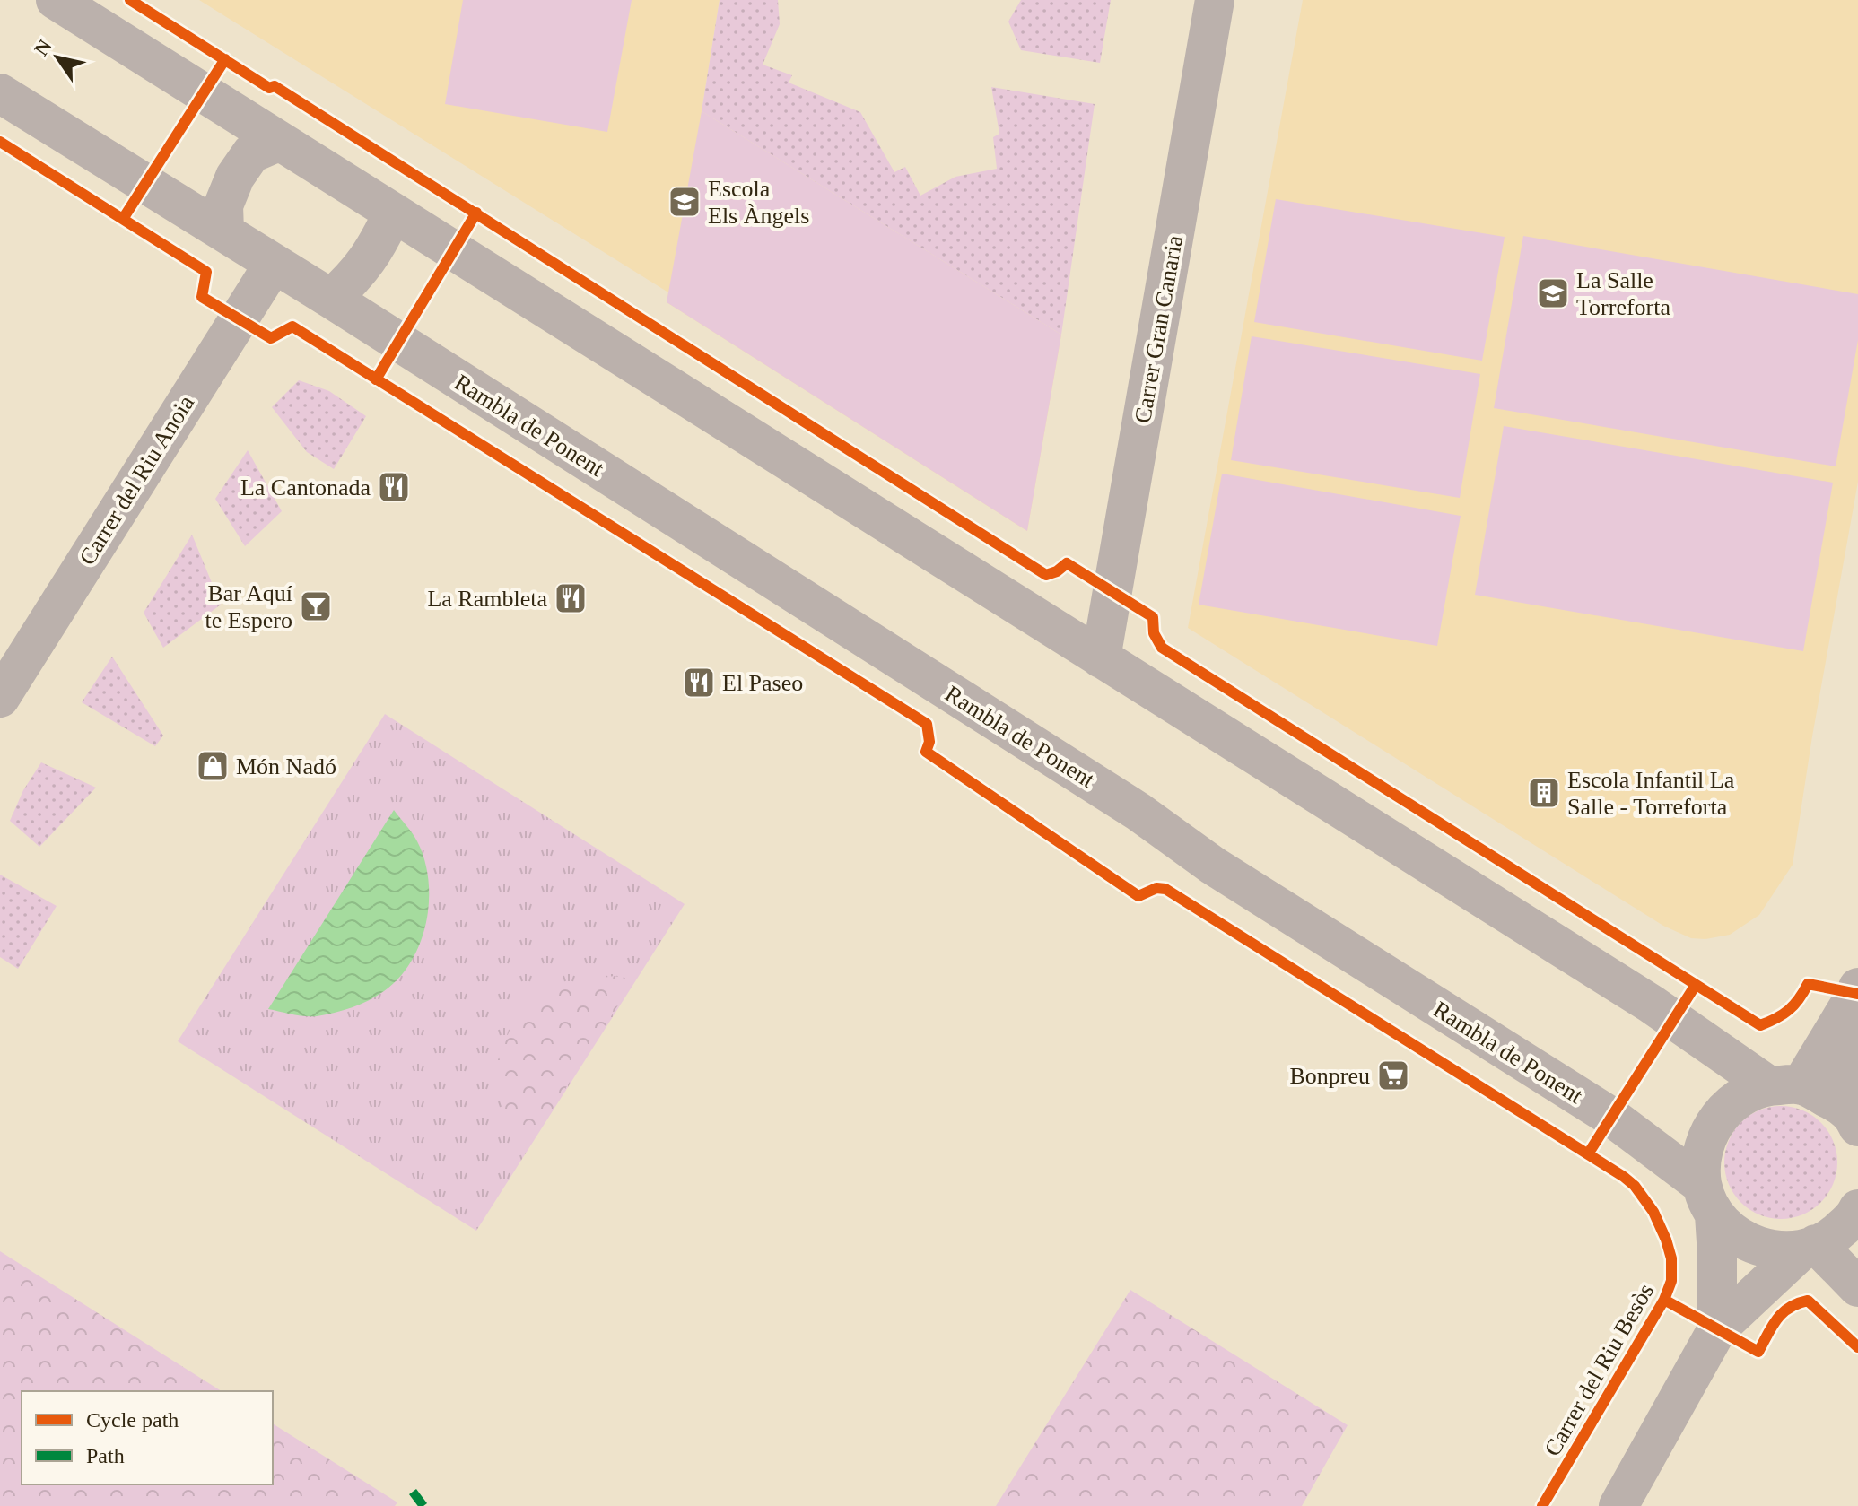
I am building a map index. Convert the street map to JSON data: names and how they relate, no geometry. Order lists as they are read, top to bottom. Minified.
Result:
{"streets":{"street":["Carrer Gran Canaria","Rambla de Ponent","Carrer del Riu Anoia"],"cycle path":["Carrer del Riu Besòs"]},"crossings":[["Rambla de Ponent","Carrer del Riu Anoia"]],"places":{"school or university":["Escola Els Àngels","La Salle Torreforta"],"restaurant":["La Cantonada","La Rambleta","El Paseo"],"bar":["Bar Aquí te Espero"],"shop":["Món Nadó"],"building":["Escola Infantil La Salle - Torreforta"],"supermarket":["Bonpreu"]},"legend":["Cycle path","Path"],"north":"top left"}
